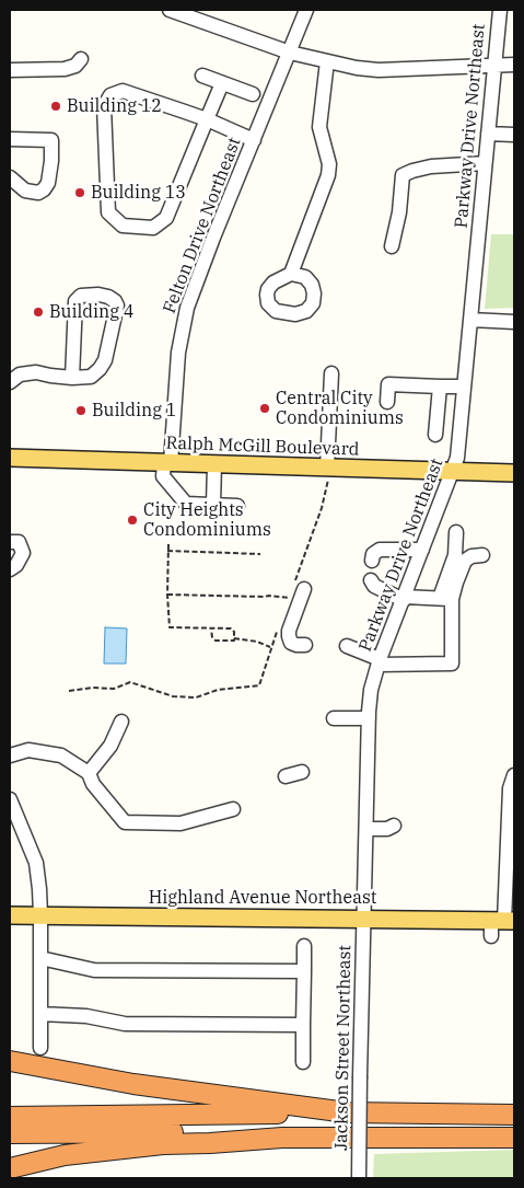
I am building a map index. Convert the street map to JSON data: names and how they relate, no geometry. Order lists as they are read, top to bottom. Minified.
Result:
{"streets":{"main road":["Ralph McGill Boulevard","Highland Avenue Northeast"],"street":["Parkway Drive Northeast","Felton Drive Northeast","Jackson Street Northeast"]},"crossings":[["Parkway Drive Northeast","Ralph McGill Boulevard"],["Parkway Drive Northeast","Highland Avenue Northeast"],["Parkway Drive Northeast","Jackson Street Northeast"],["Felton Drive Northeast","Ralph McGill Boulevard"],["Highland Avenue Northeast","Jackson Street Northeast"]],"places":["Building 12","Building 13","Building 4","Central City Condominiums","Building 1","City Heights Condominiums"]}
